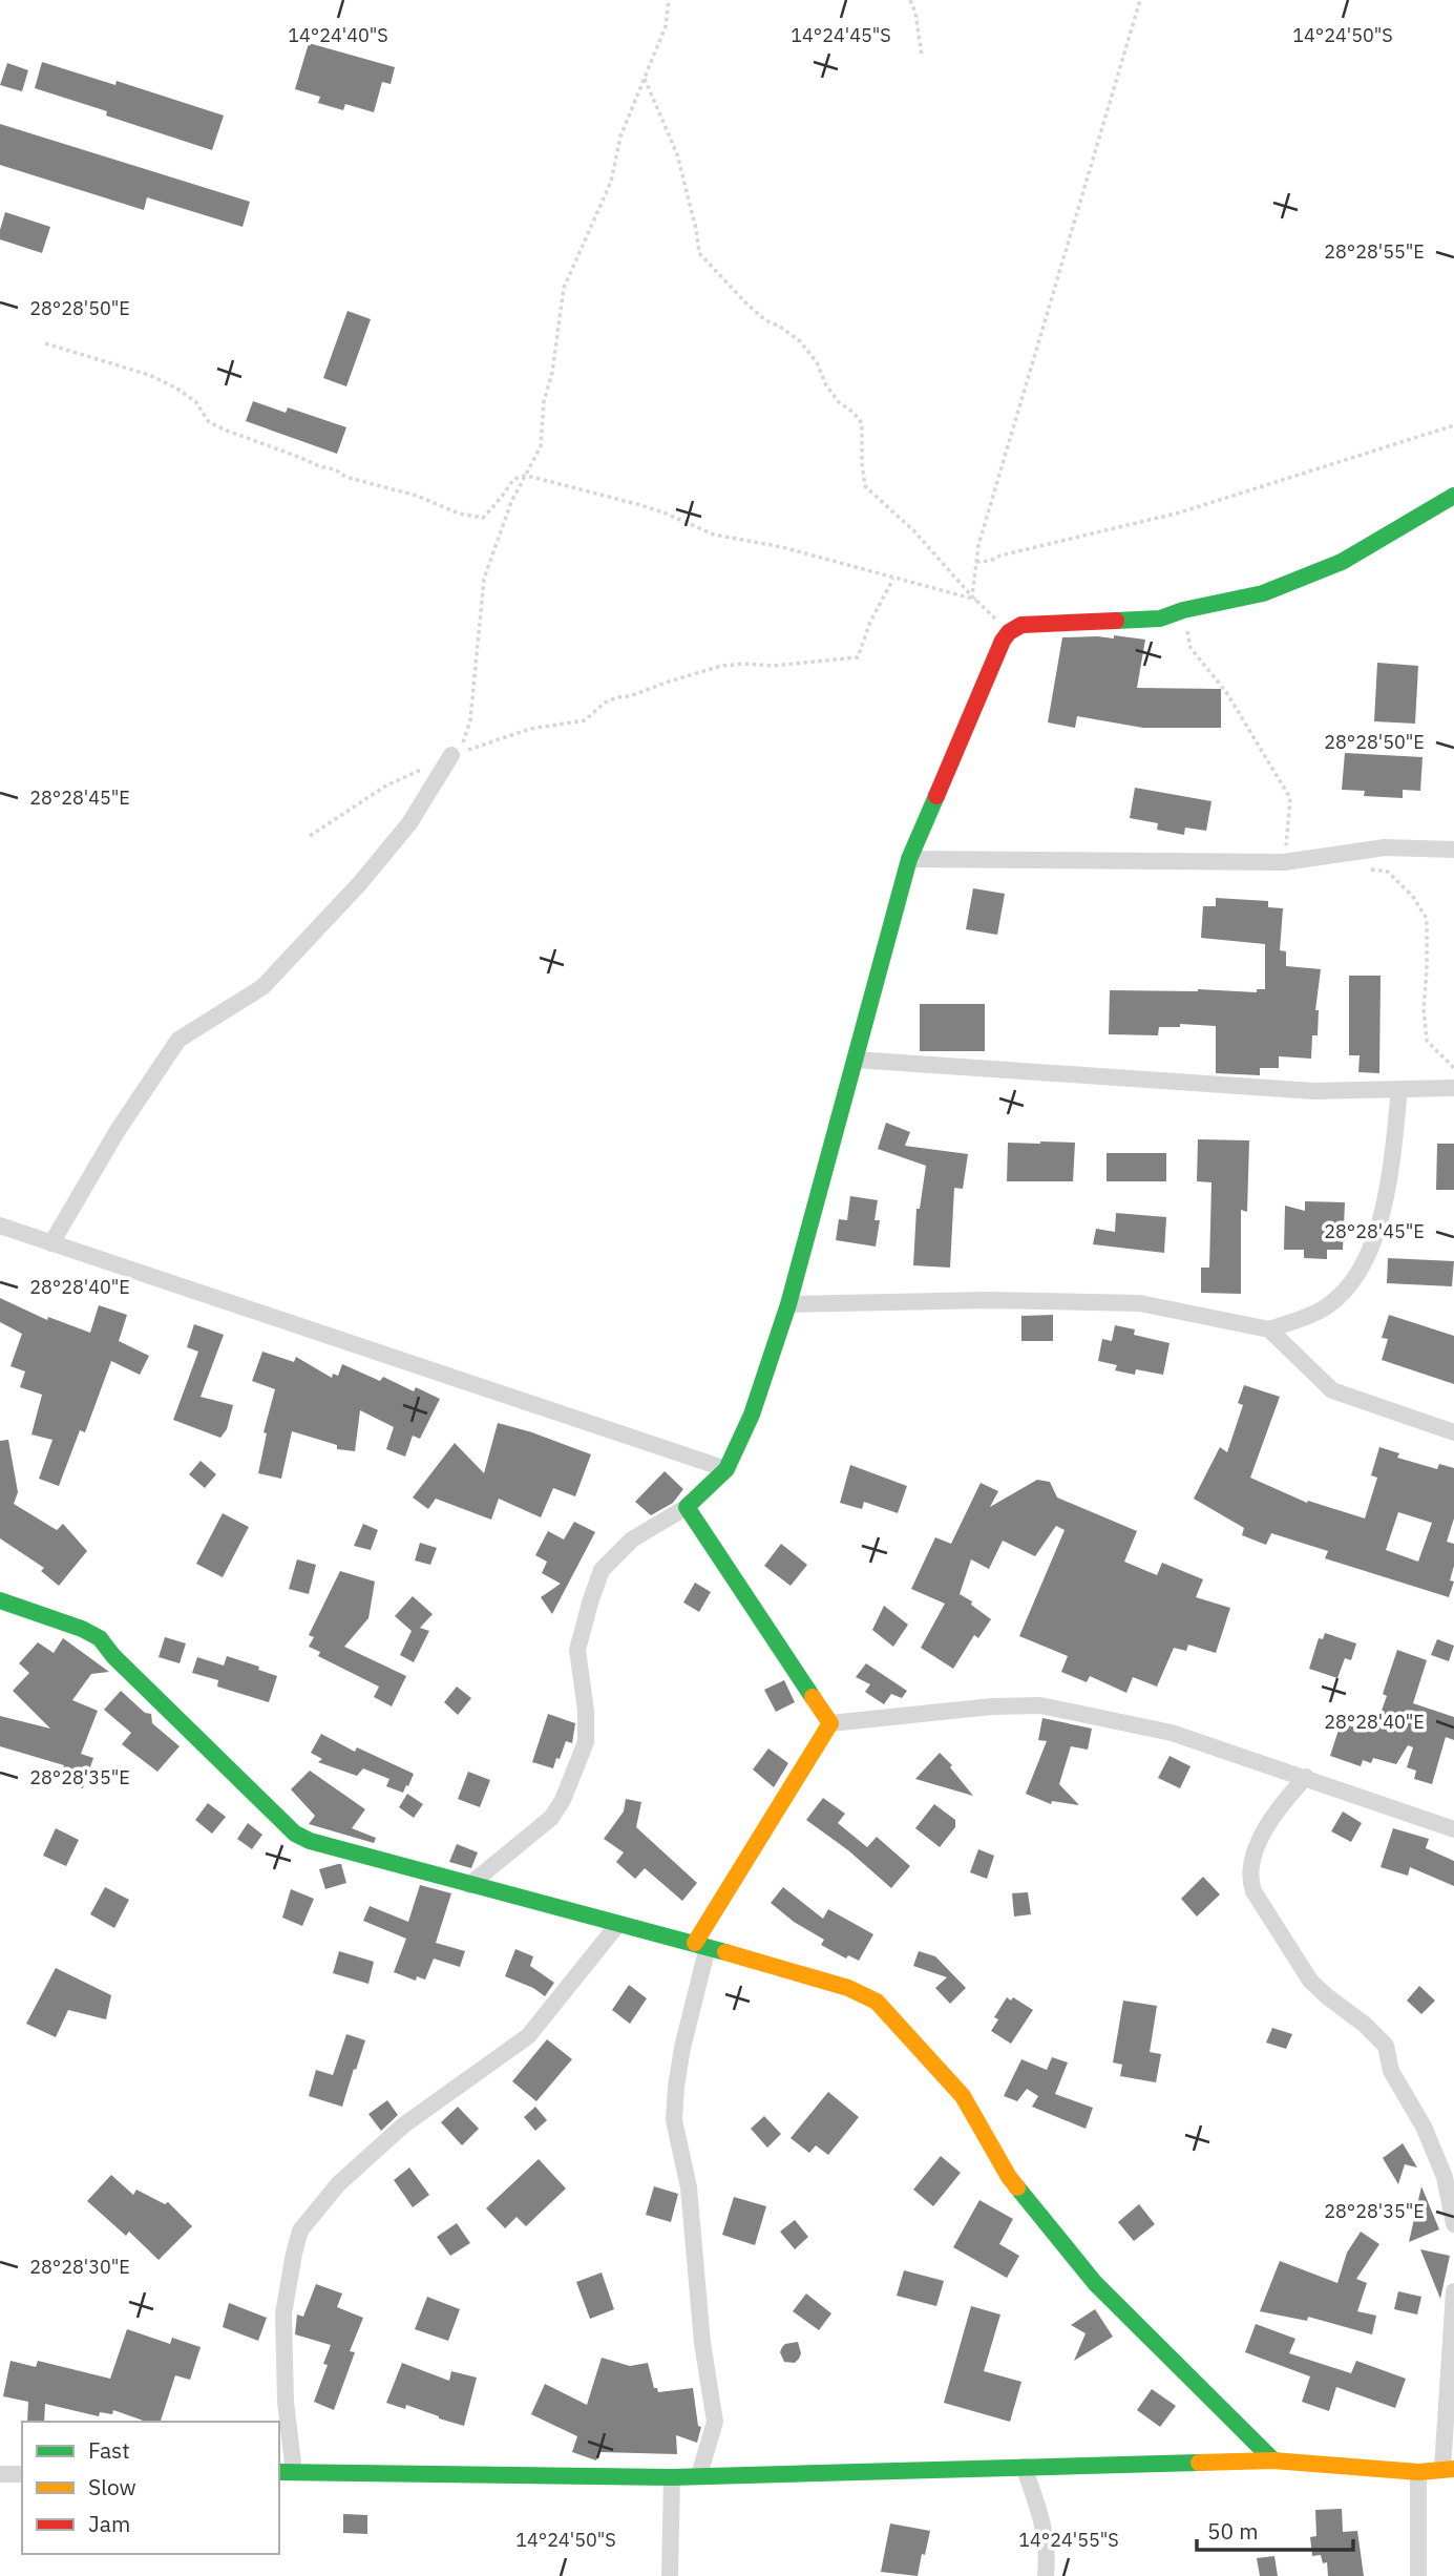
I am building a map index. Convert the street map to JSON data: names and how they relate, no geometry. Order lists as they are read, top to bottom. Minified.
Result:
{"legend":["Fast","Slow","Jam"],"scale_bar":"50 m","coordinates":["14°24'40\"S","14°24'45\"S","14°24'50\"S","28°28'55\"E","28°28'50\"E","28°28'45\"E","28°28'40\"E","28°28'35\"E","28°28'30\"E","14°24'55\"S"]}
